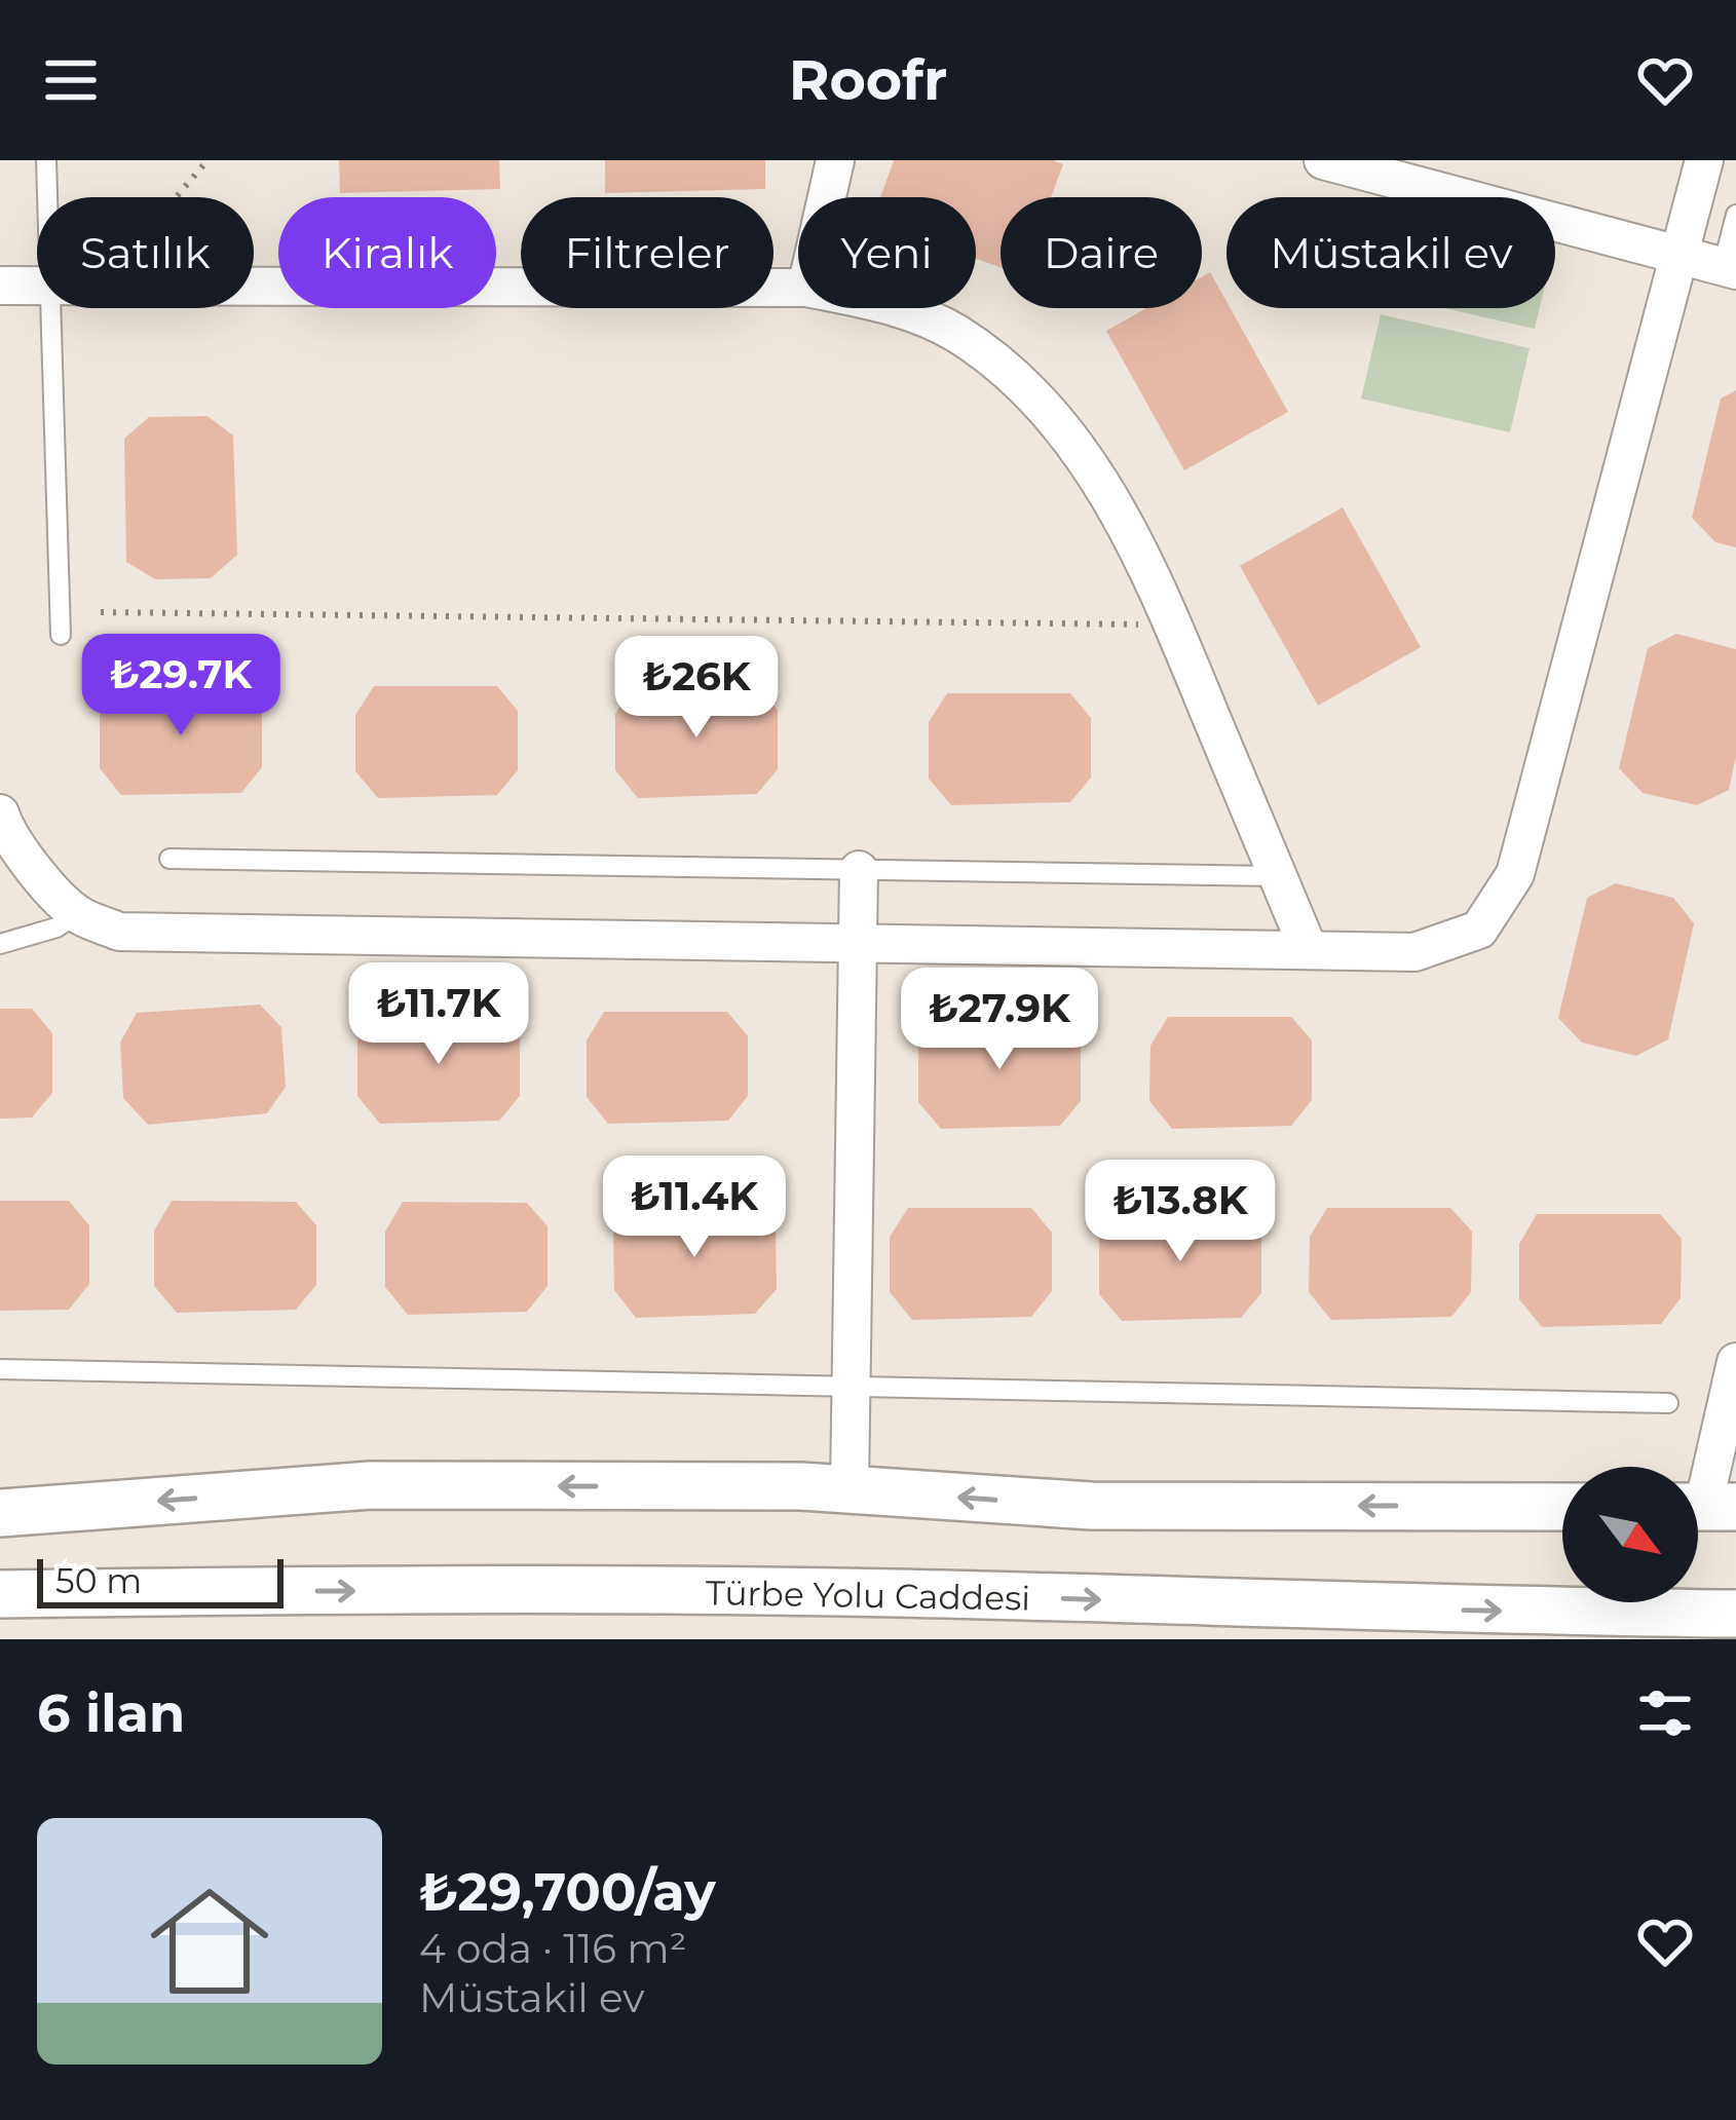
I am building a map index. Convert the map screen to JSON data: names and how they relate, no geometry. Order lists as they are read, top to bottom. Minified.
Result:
{"streets":{"street":["Türbe Yolu Caddesi"]},"scale_bar":"50 m","north":"bottom right","page":{"header":"Roofr","chip":["Satılık","Kiralık","Filtreler","Yeni","Daire","Müstakil ev"],"price":["₺29.7K","₺26K","₺11.7K","₺27.9K","₺11.4K","₺13.8K"],"scale":"50 m","heading":"6 ilan","list":[{"name":"₺29,700/ay","note":"4 oda · 116 m² · Müstakil ev"}]}}
